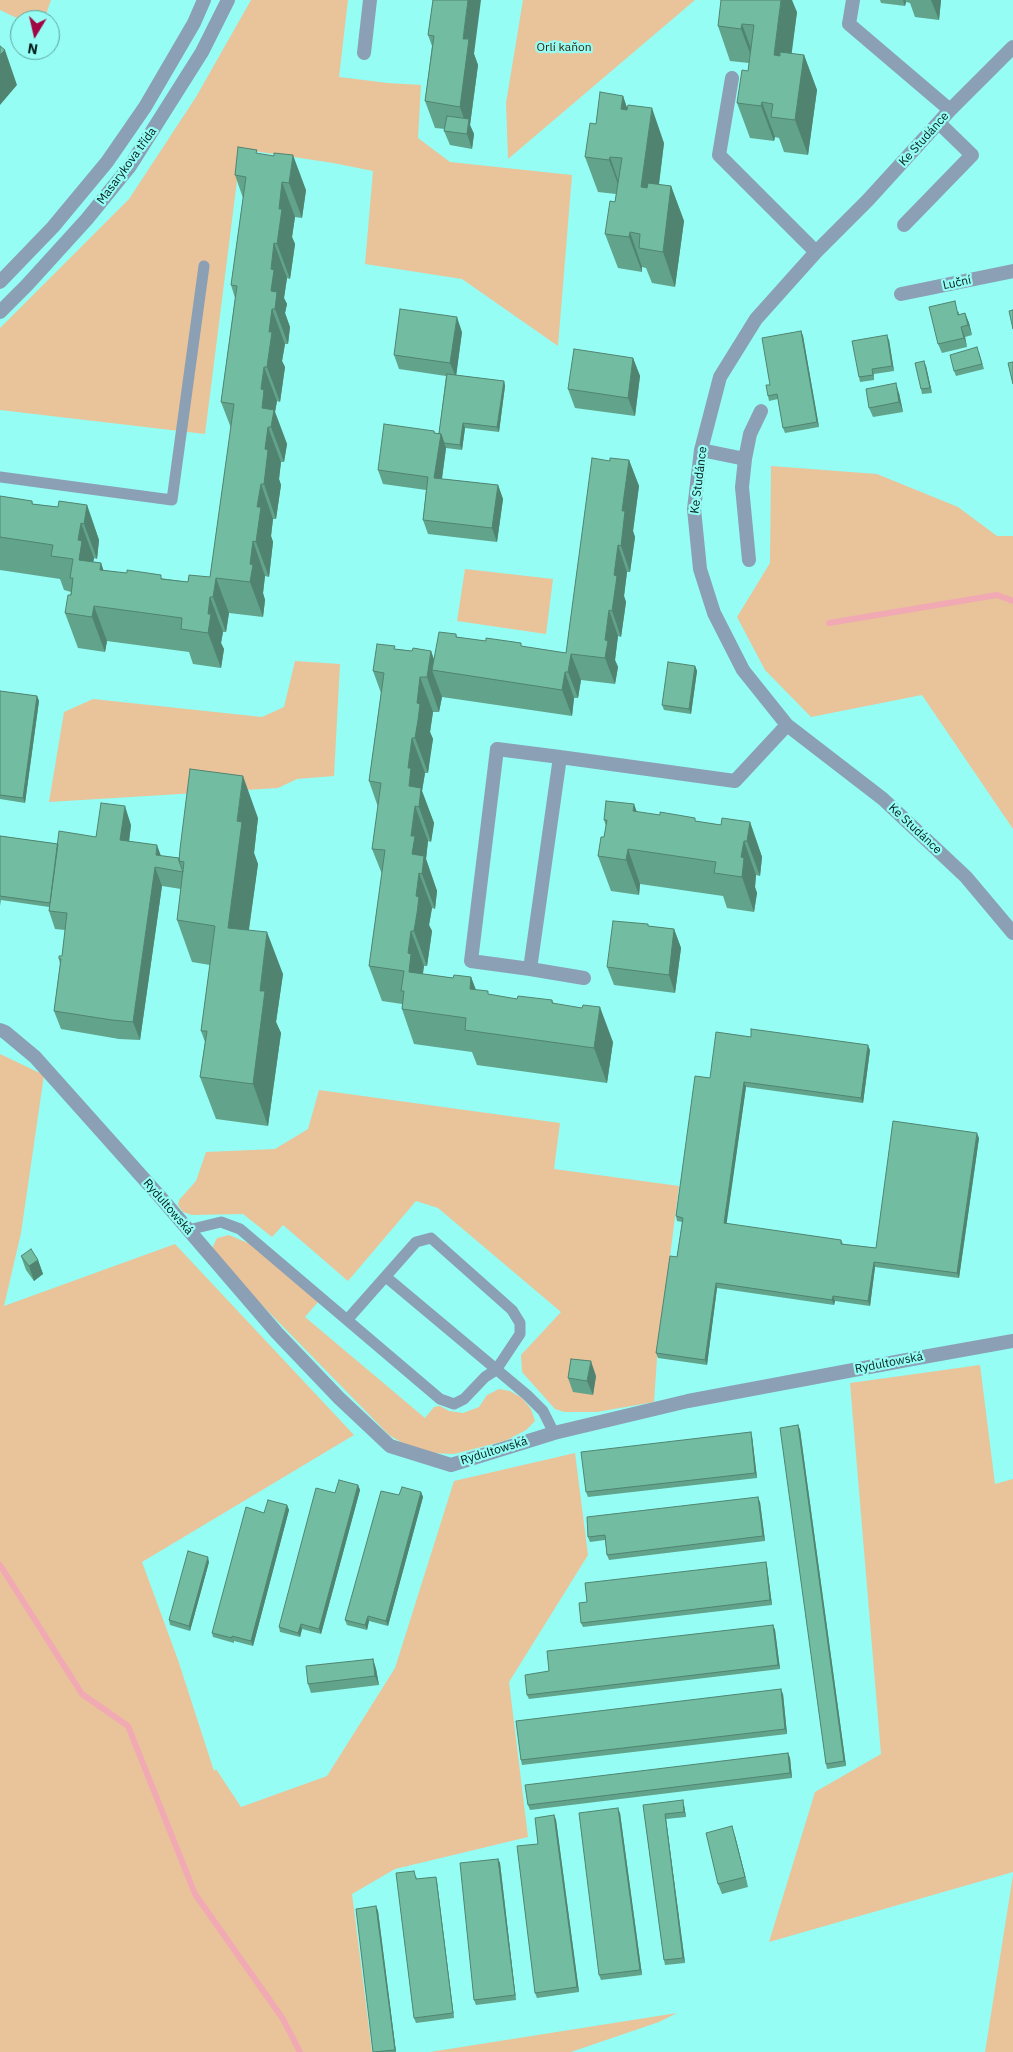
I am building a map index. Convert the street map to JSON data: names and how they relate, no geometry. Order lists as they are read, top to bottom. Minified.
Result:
{"streets":{"street":["Ke Studánce","Masarykova třída","Luční","Rydultowská"]},"parks":["Orlí kaňon"],"north":"bottom"}
